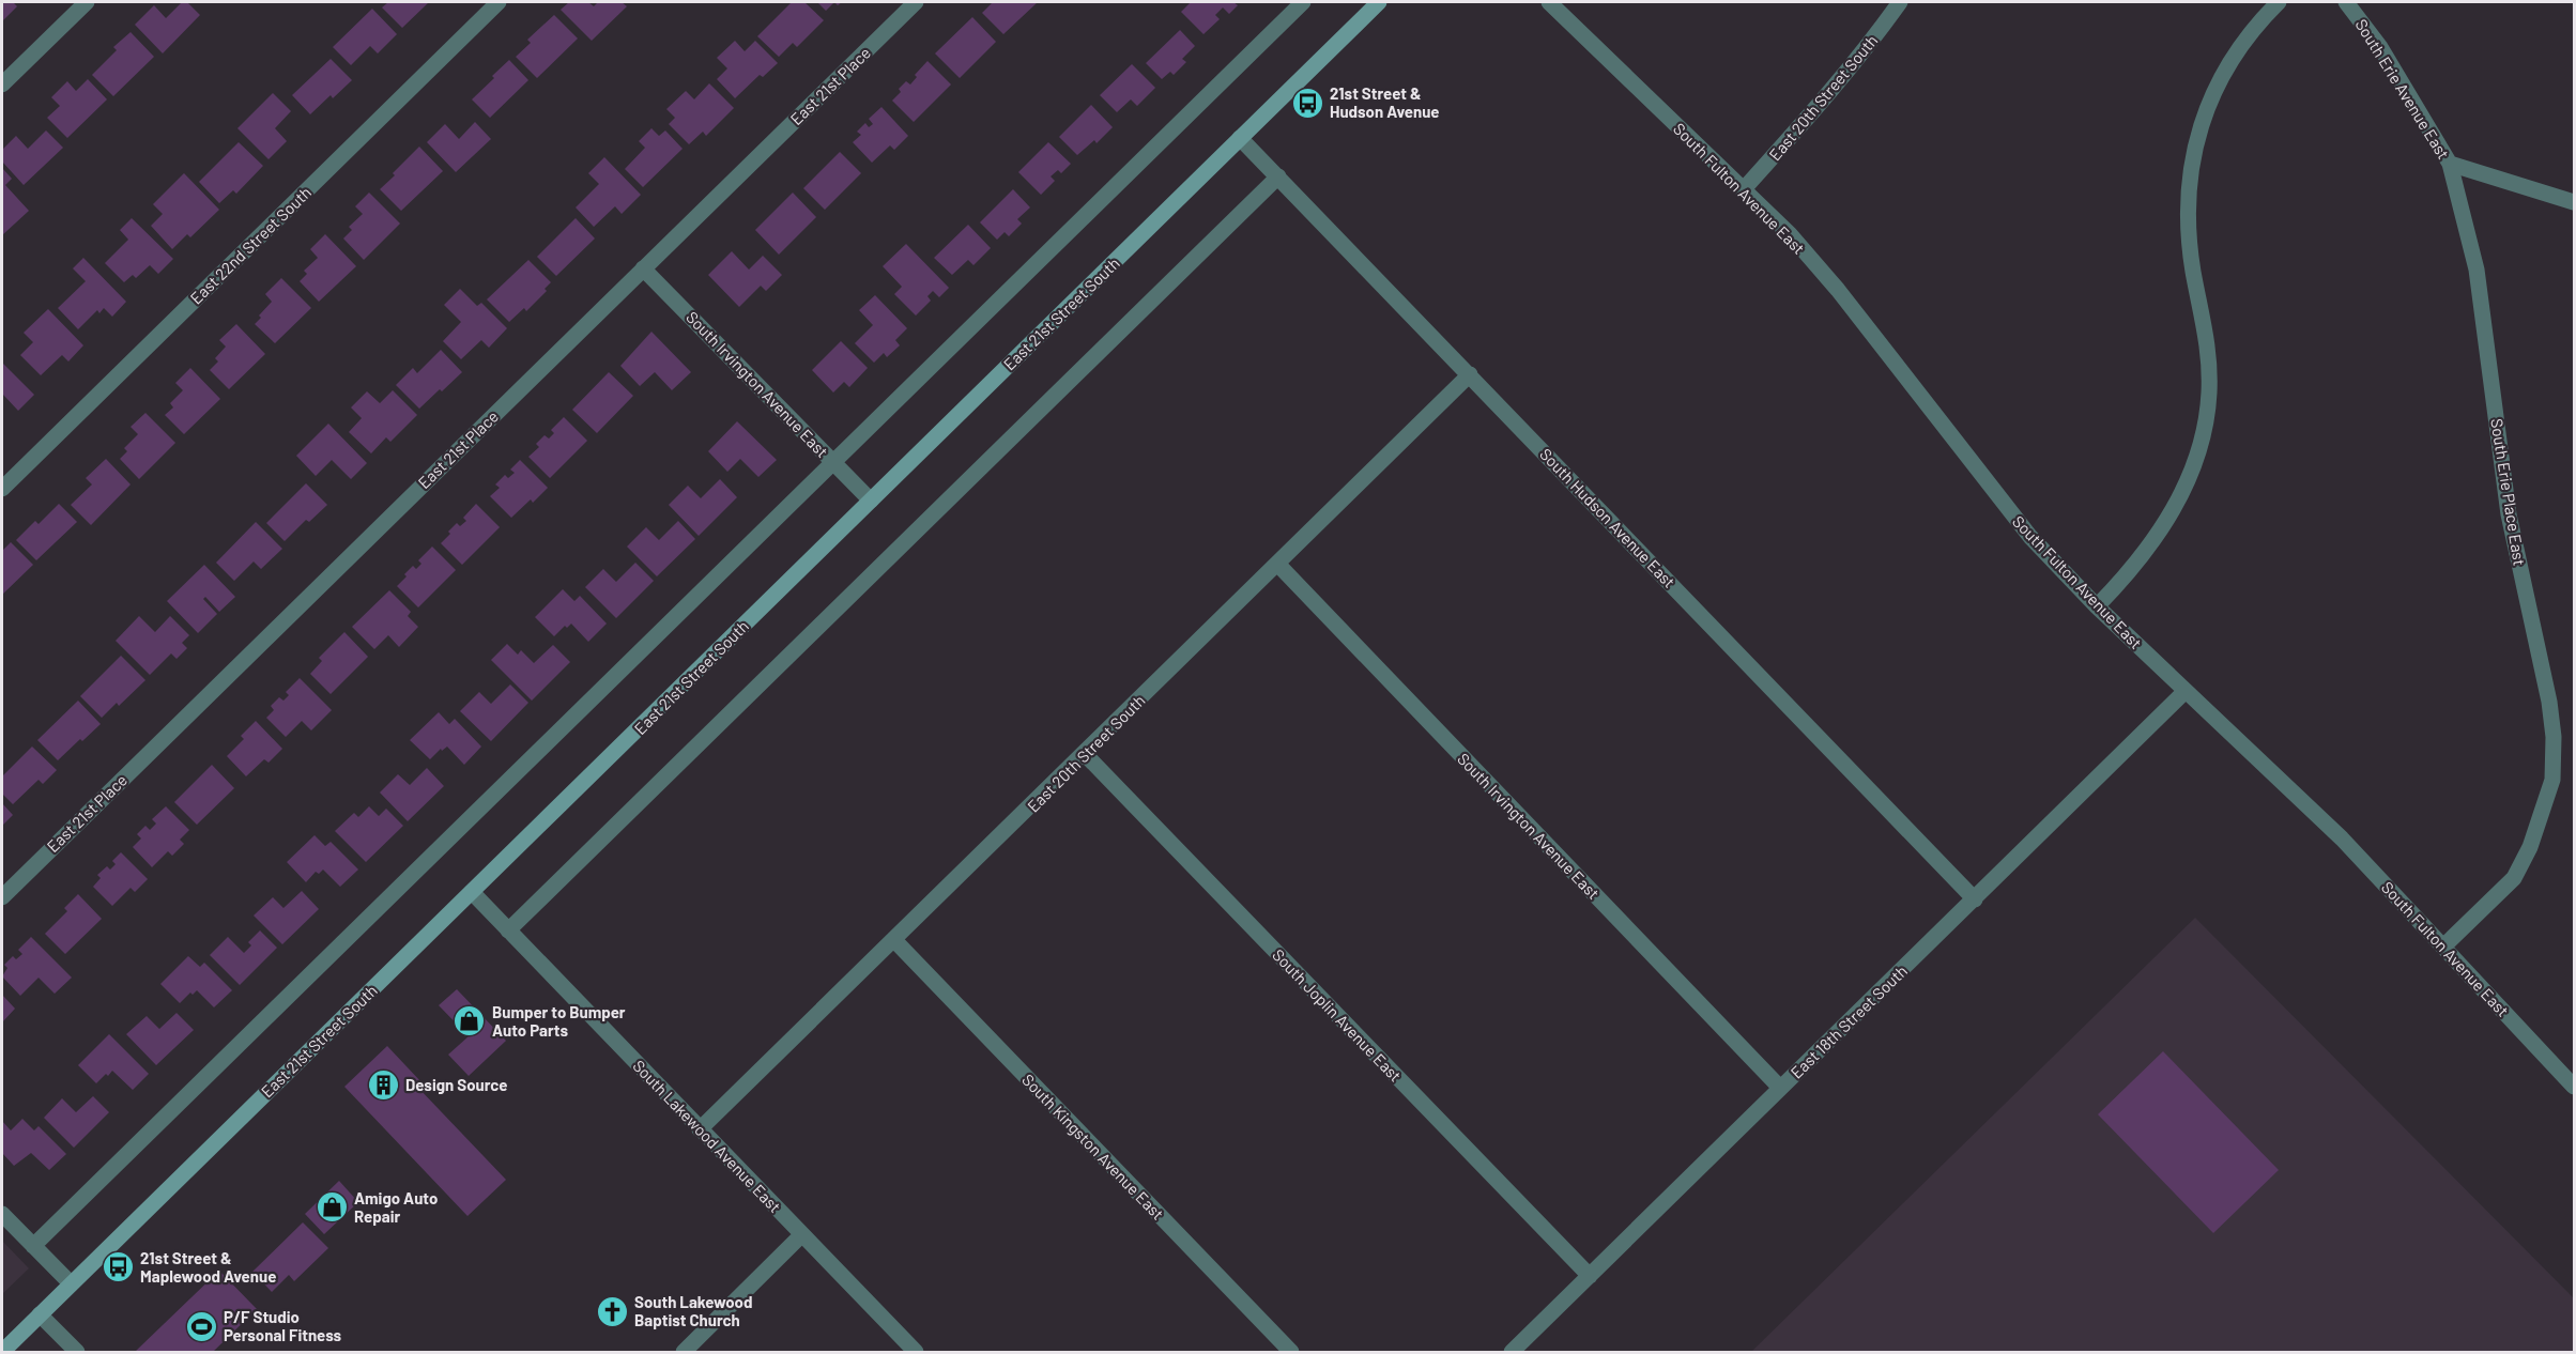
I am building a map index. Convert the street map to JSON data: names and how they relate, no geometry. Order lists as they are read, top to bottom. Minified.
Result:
{"streets":{"main road":["East 21st Street South"],"street":["East 21st Place","South Erie Avenue East","East 20th Street South","South Fulton Avenue East","East 22nd Street South","South Irvington Avenue East","South Erie Place East","South Hudson Avenue East","South Joplin Avenue East","East 18th Street South","South Lakewood Avenue East","South Kingston Avenue East"]},"crossings":[["East 21st Place","South Irvington Avenue East"],["South Erie Avenue East","South Erie Place East"],["East 20th Street South","South Fulton Avenue East"],["East 20th Street South","South Irvington Avenue East"],["East 20th Street South","South Hudson Avenue East"],["East 20th Street South","South Joplin Avenue East"],["East 20th Street South","South Lakewood Avenue East"],["East 20th Street South","South Kingston Avenue East"],["South Fulton Avenue East","South Erie Place East"],["South Fulton Avenue East","East 18th Street South"],["East 21st Street South","South Irvington Avenue East"],["East 21st Street South","South Hudson Avenue East"],["East 21st Street South","South Lakewood Avenue East"],["South Irvington Avenue East","East 18th Street South"],["South Hudson Avenue East","East 18th Street South"],["South Joplin Avenue East","East 18th Street South"]],"places":{"bus stop":["21st Street & Hudson Avenue","21st Street & Maplewood Avenue"],"shop":["Bumper to Bumper Auto Parts","Amigo Auto Repair"],"building":["Design Source"],"church":["South Lakewood Baptist Church"],"sports":["P/F Studio Personal Fitness"]}}
